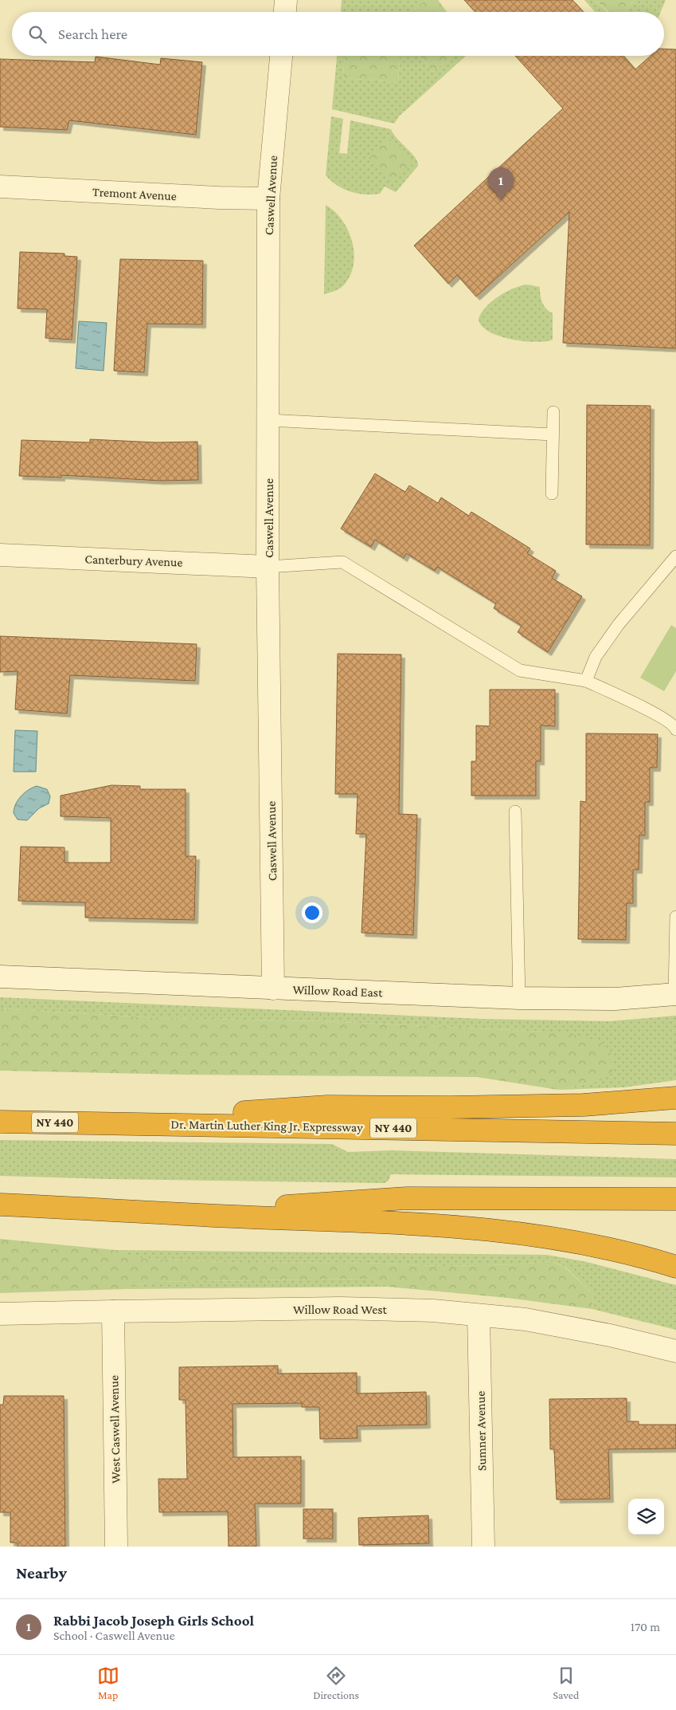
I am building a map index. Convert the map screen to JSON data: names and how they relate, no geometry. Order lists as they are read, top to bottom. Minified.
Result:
{"streets":{"highway":["NY 440","Dr. Martin Luther King Jr. Expressway"],"street":["Tremont Avenue","Caswell Avenue","Canterbury Avenue","Willow Road East","Willow Road West","West Caswell Avenue","Sumner Avenue"]},"crossings":[["Tremont Avenue","Caswell Avenue"],["Caswell Avenue","Canterbury Avenue"],["Caswell Avenue","Willow Road East"],["Willow Road West","West Caswell Avenue"],["Willow Road West","Sumner Avenue"]],"page":{"search":"Search here","pins":"1","heading":"Nearby","list":[{"mark":"1","name":"Rabbi Jacob Joseph Girls School","note":"School · Caswell Avenue","value":"170 m"}],"nav":["Map","Directions","Saved"]}}
